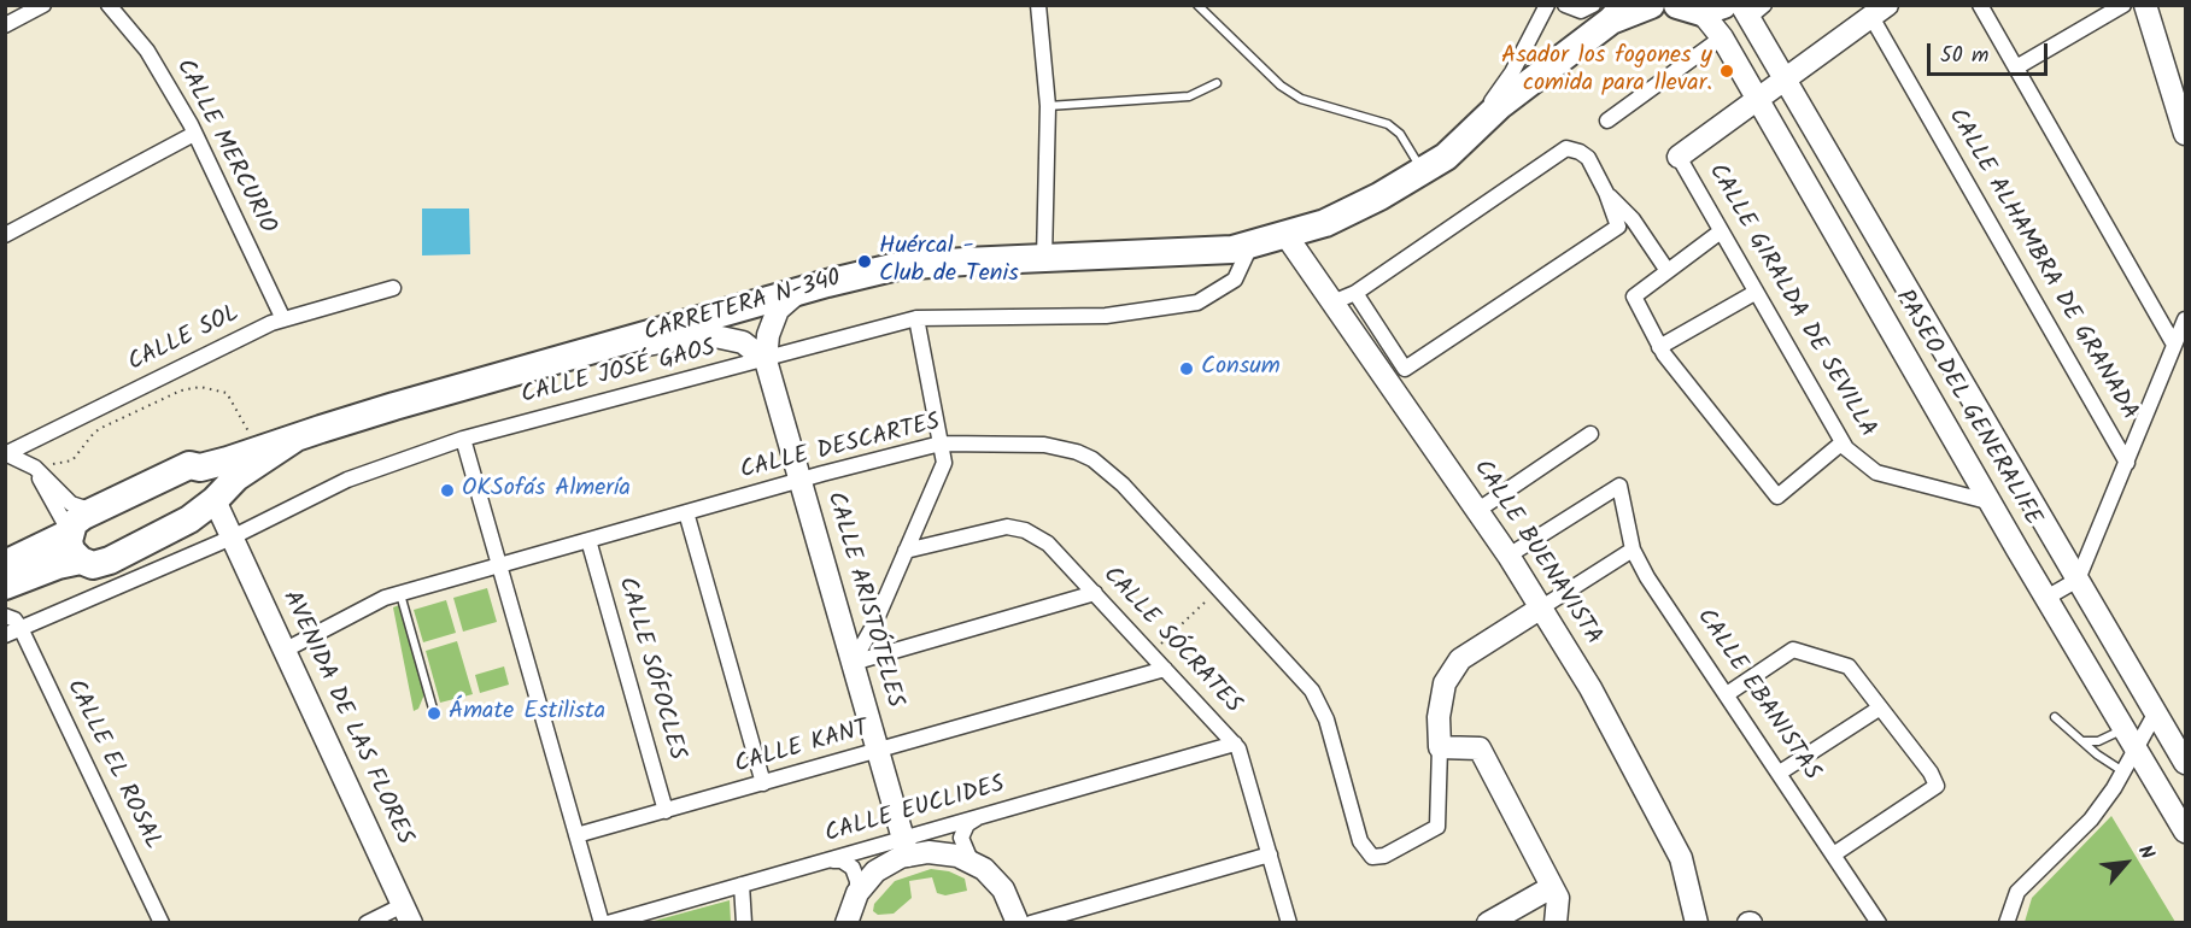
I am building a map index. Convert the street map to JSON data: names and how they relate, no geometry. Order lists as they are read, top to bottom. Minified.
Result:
{"streets":{"highway":["CARRETERA N-340"],"street":["CALLE MERCURIO","CALLE ALHAMBRA DE GRANADA","CALLE GIRALDA DE SEVILLA","CALLE SOL","CALLE JOSÉ GAOS","PASEO DEL GENERALIFE","CALLE DESCARTES","CALLE BUENAVISTA","CALLE ARISTÓTELES","CALLE SÓCRATES","CALLE SÓFOCLES","CALLE EBANISTAS","AVENIDA DE LAS FLORES","CALLE KANT","CALLE EL ROSAL","CALLE EUCLIDES"]},"crossings":[["CALLE MERCURIO","CALLE SOL"],["CALLE GIRALDA DE SEVILLA","PASEO DEL GENERALIFE"],["CARRETERA N-340","CALLE JOSÉ GAOS"],["CARRETERA N-340","CALLE BUENAVISTA"],["CARRETERA N-340","CALLE ARISTÓTELES"],["CARRETERA N-340","AVENIDA DE LAS FLORES"],["CALLE JOSÉ GAOS","CALLE ARISTÓTELES"],["CALLE JOSÉ GAOS","AVENIDA DE LAS FLORES"],["CALLE JOSÉ GAOS","CALLE EL ROSAL"],["CALLE DESCARTES","CALLE ARISTÓTELES"],["CALLE DESCARTES","CALLE SÓFOCLES"],["CALLE DESCARTES","AVENIDA DE LAS FLORES"],["CALLE BUENAVISTA","CALLE EBANISTAS"],["CALLE ARISTÓTELES","CALLE KANT"],["CALLE ARISTÓTELES","CALLE EUCLIDES"],["CALLE SÓCRATES","CALLE KANT"],["CALLE SÓCRATES","CALLE EUCLIDES"],["CALLE SÓFOCLES","CALLE KANT"]],"places":["Asador los fogones y comida para llevar.","Huércal - Club de Tenis","Consum","OKSofás Almería","Ámate Estilista"],"scale_bar":"50 m","north":"top right"}
